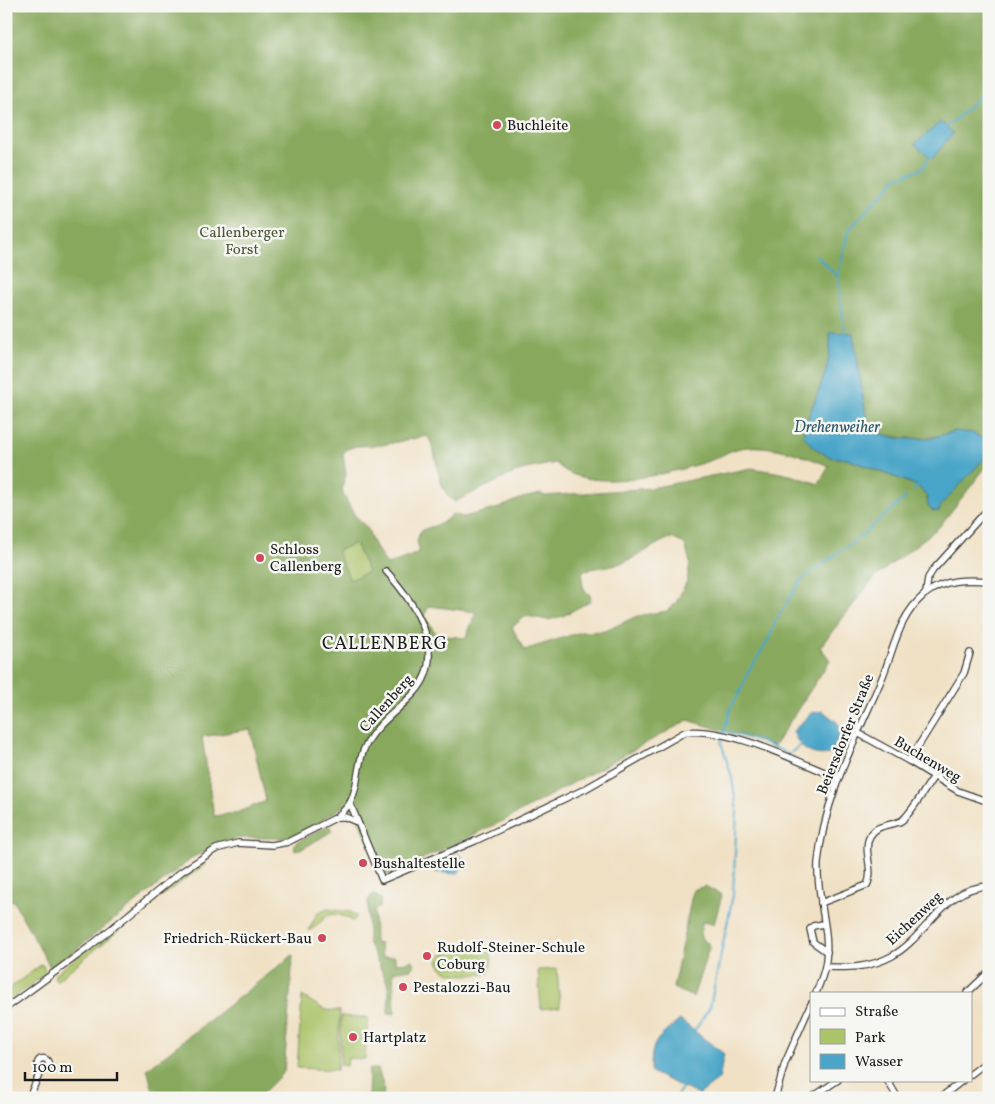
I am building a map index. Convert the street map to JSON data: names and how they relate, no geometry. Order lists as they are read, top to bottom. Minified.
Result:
{"streets":{"street":["Callenberg","Beiersdorfer Straße","Buchenweg","Eichenweg"]},"crossings":[["Beiersdorfer Straße","Buchenweg"],["Beiersdorfer Straße","Eichenweg"]],"districts":["CALLENBERG"],"water":["Drehenweiher"],"parks":["Callenberger Forst"],"places":["Buchleite","Schloss Callenberg","Bushaltestelle","Friedrich-Rückert-Bau","Rudolf-Steiner-Schule Coburg","Pestalozzi-Bau","Hartplatz"],"legend":["Straße","Park","Wasser"],"scale_bar":"100 m"}
